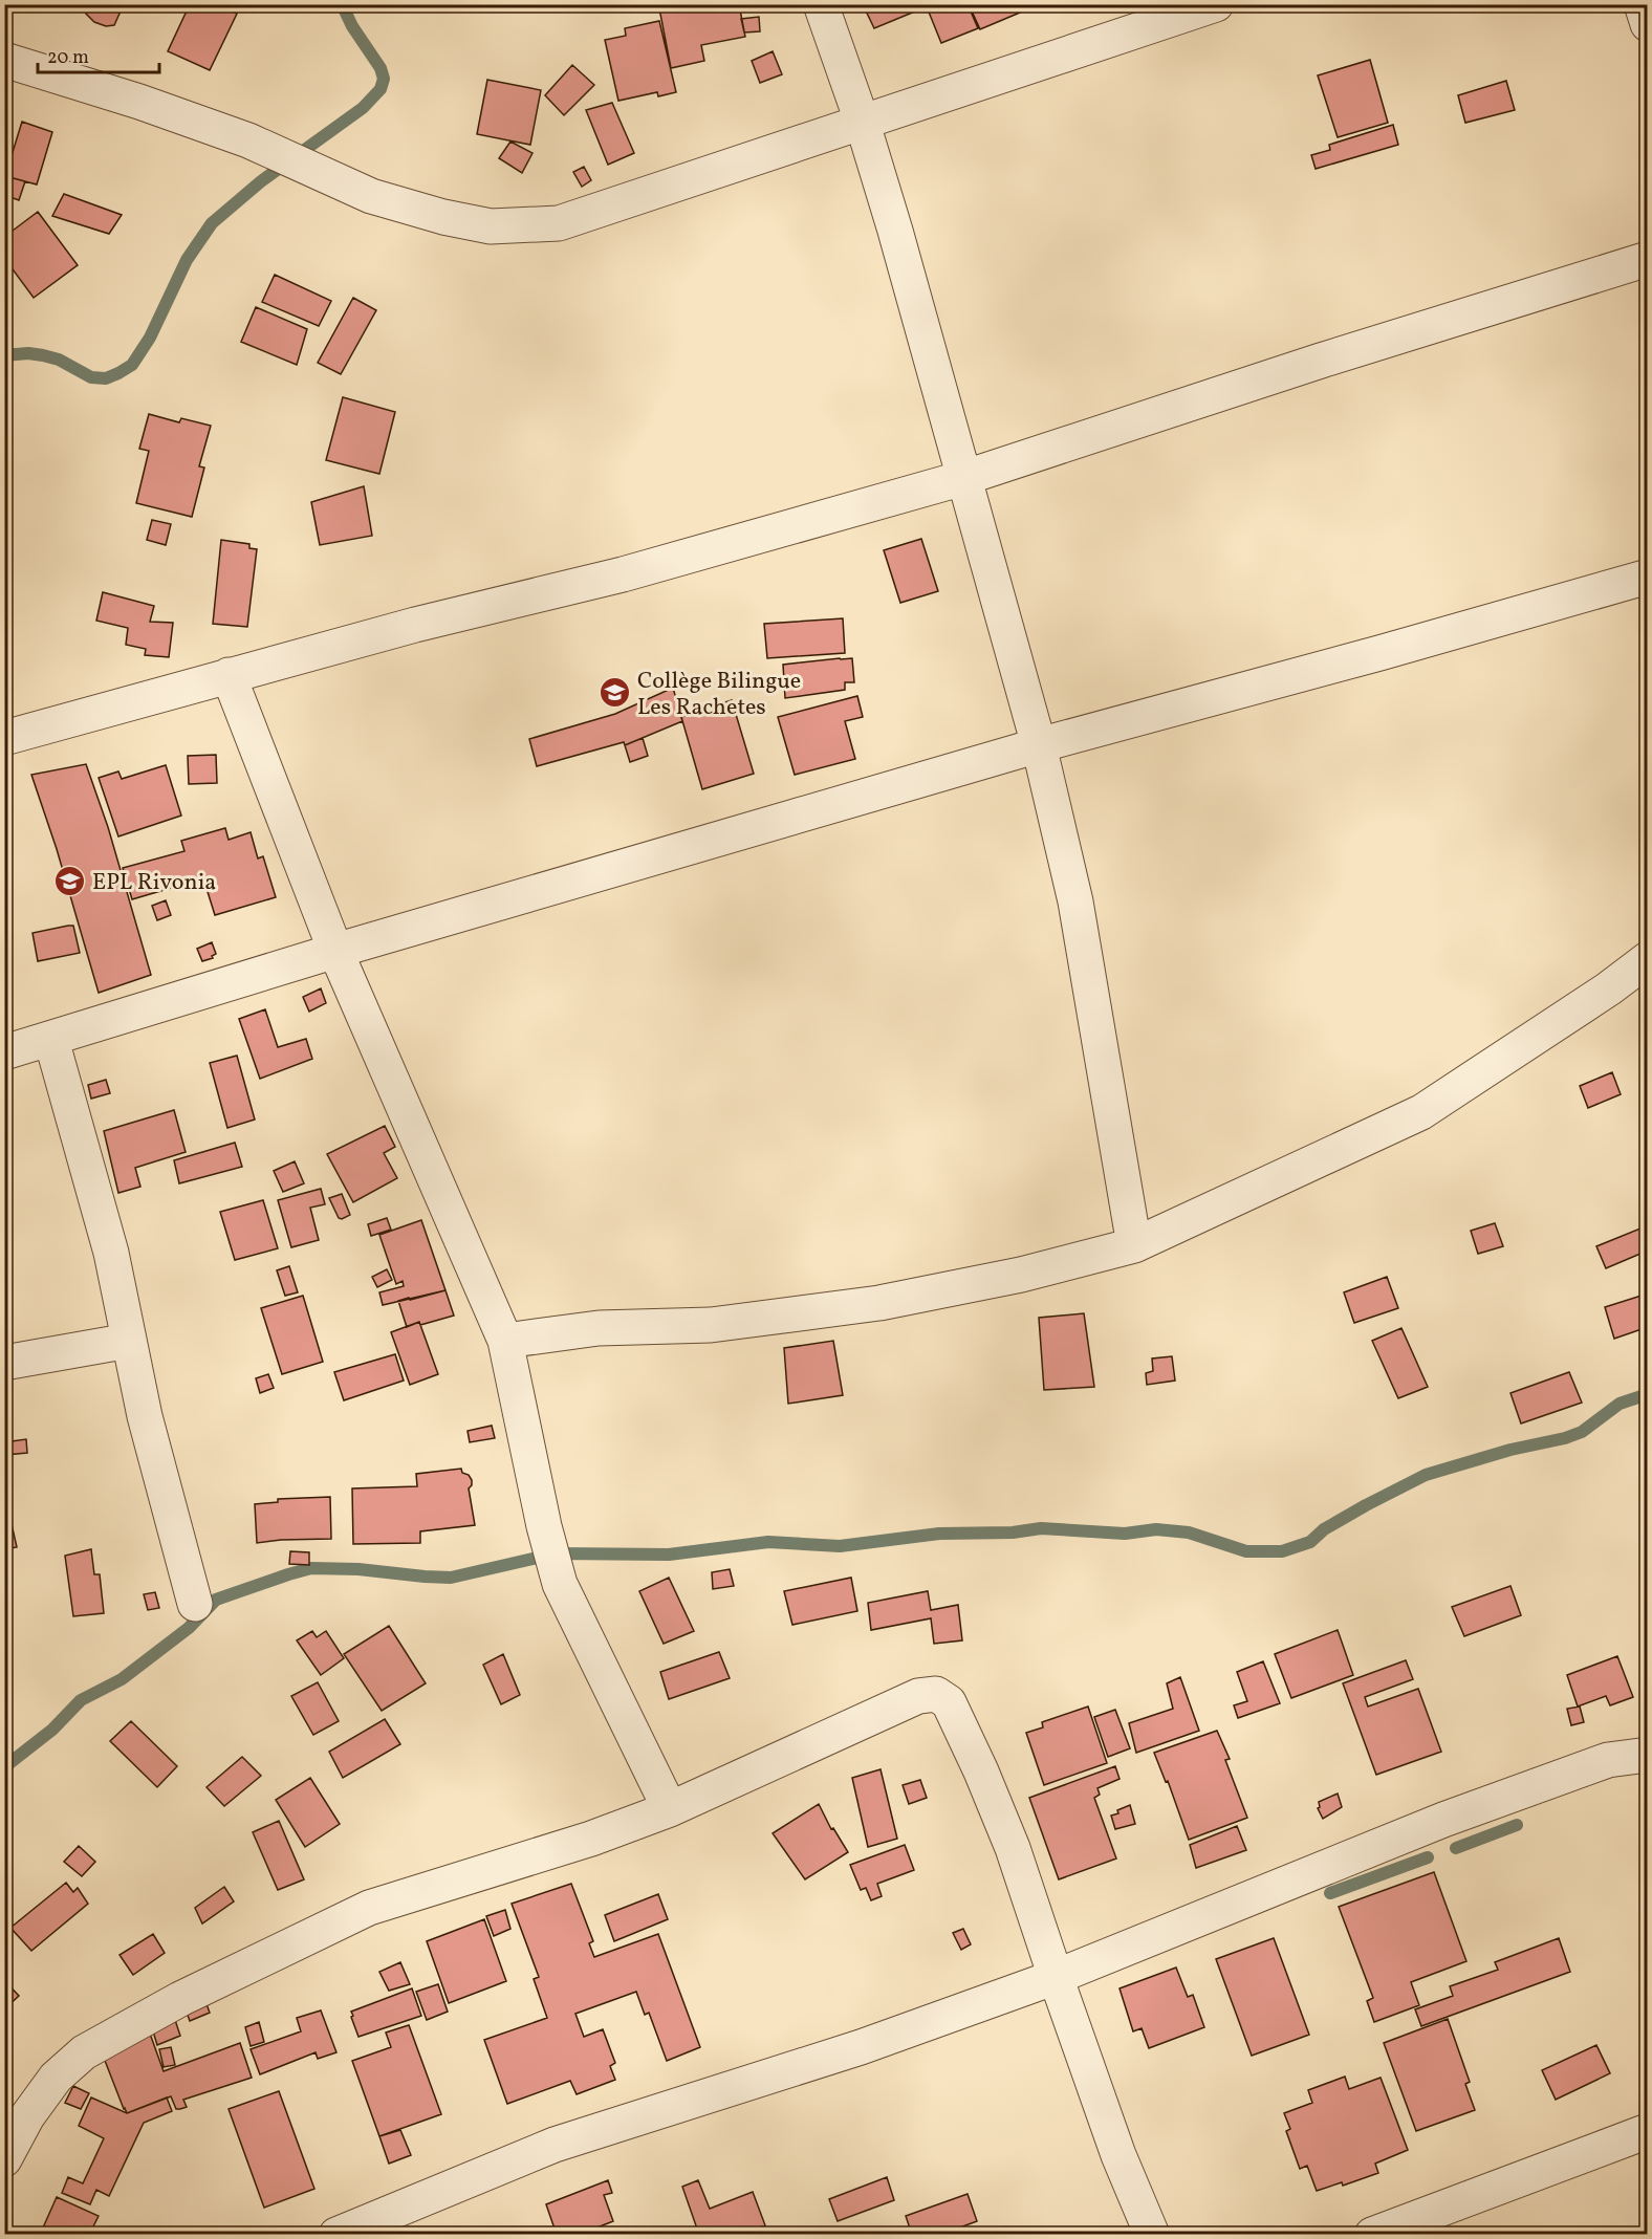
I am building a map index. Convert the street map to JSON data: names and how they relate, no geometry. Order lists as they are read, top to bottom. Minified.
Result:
{"places":{"school or university":["Collège Bilingue Les Rachetes","EPL Rivonia"]},"scale_bar":"20 m"}
